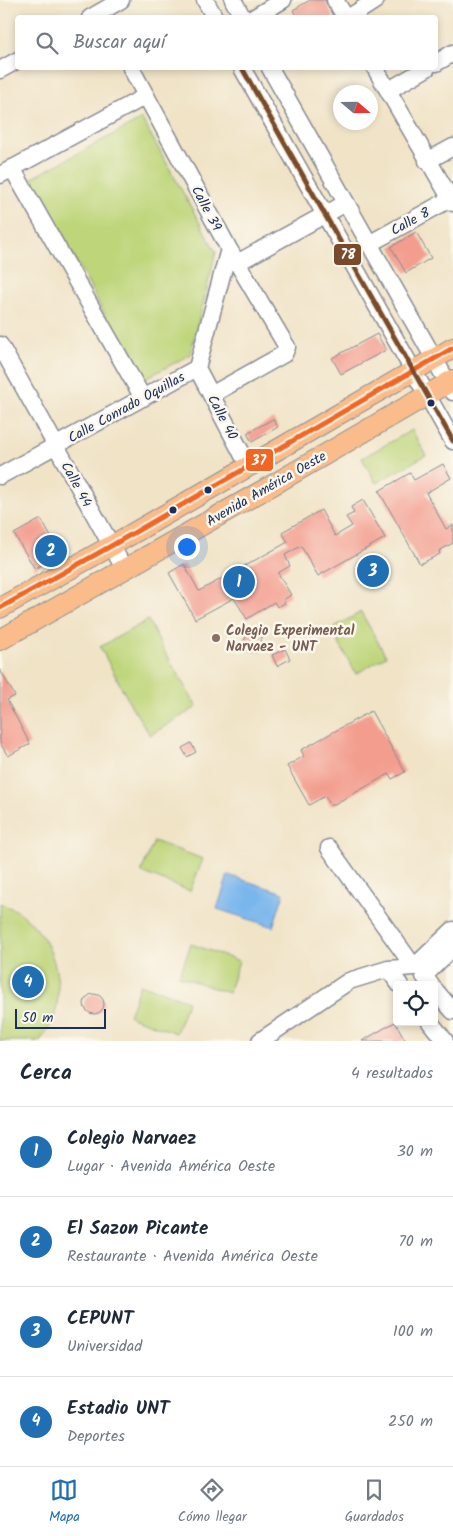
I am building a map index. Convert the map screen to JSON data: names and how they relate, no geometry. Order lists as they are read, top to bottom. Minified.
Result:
{"streets":{"main road":["Avenida América Oeste"],"street":["Calle 39","Calle 8","Calle Conrado Oquillas","Calle 40","Calle 44"]},"crossings":[["Calle 39","Calle Conrado Oquillas"],["Calle 39","Calle 40"],["Calle Conrado Oquillas","Calle 40"],["Calle Conrado Oquillas","Calle 44"],["Calle 40","Avenida América Oeste"],["Calle 44","Avenida América Oeste"]],"places":["Colegio Experimental Narvaez - UNT"],"lines":["transit line 78","transit line 37"],"scale_bar":"50 m","north":"right","page":{"search":"Buscar aquí","pins":["2","3","1","4"],"scale":"50 m","heading":["Cerca","4 resultados"],"list":[{"mark":"1","name":"Colegio Narvaez","note":"Lugar · Avenida América Oeste","value":"30 m"},{"mark":"2","name":"El Sazon Picante","note":"Restaurante · Avenida América Oeste","value":"70 m"},{"mark":"3","name":"CEPUNT","note":"Universidad","value":"100 m"},{"mark":"4","name":"Estadio UNT","note":"Deportes","value":"250 m"}],"nav":["Mapa","Cómo llegar","Guardados"]}}
